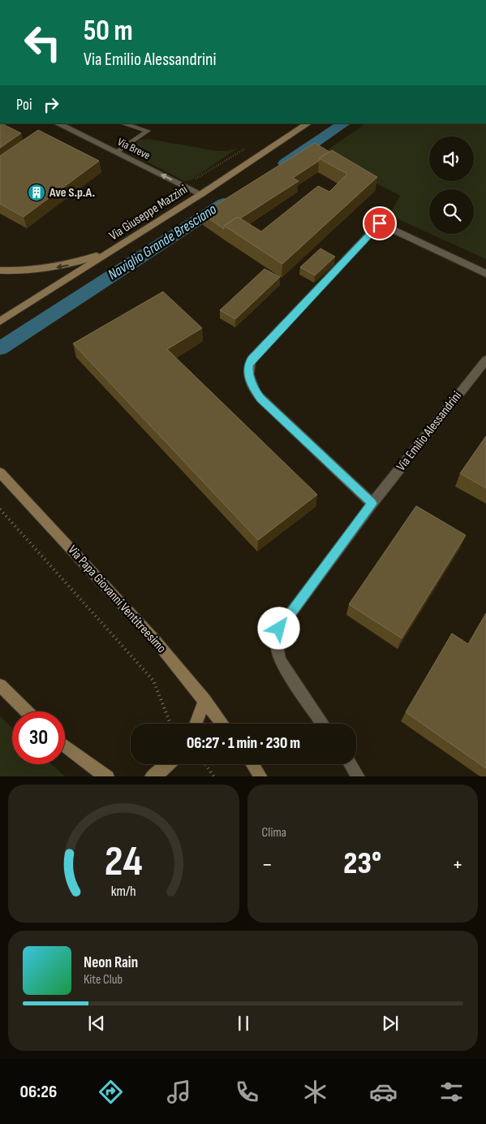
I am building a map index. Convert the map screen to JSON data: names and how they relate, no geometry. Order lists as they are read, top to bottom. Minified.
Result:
{"streets":{"street":["Via Breve","Via Giuseppe Mazzini","Via Emilio Alessandrini","Via Papa Giovanni Ventitreesimo"]},"crossings":[["Via Breve","Via Giuseppe Mazzini"]],"one_way":["Via Breve"],"water":["Naviglio Grande Bresciano"],"places":{"building":["Ave S.p.A."]},"page":{"turn":["50 m","Via Emilio Alessandrini"],"then":"Poi","limit":"30","trip":"06:27 · 1 min · 230 m","tile":"Clima","heat":["−","23°","+"],"song":["Neon Rain","Kite Club"],"tabs":"06:26","gauge":["24","km/h"]}}
